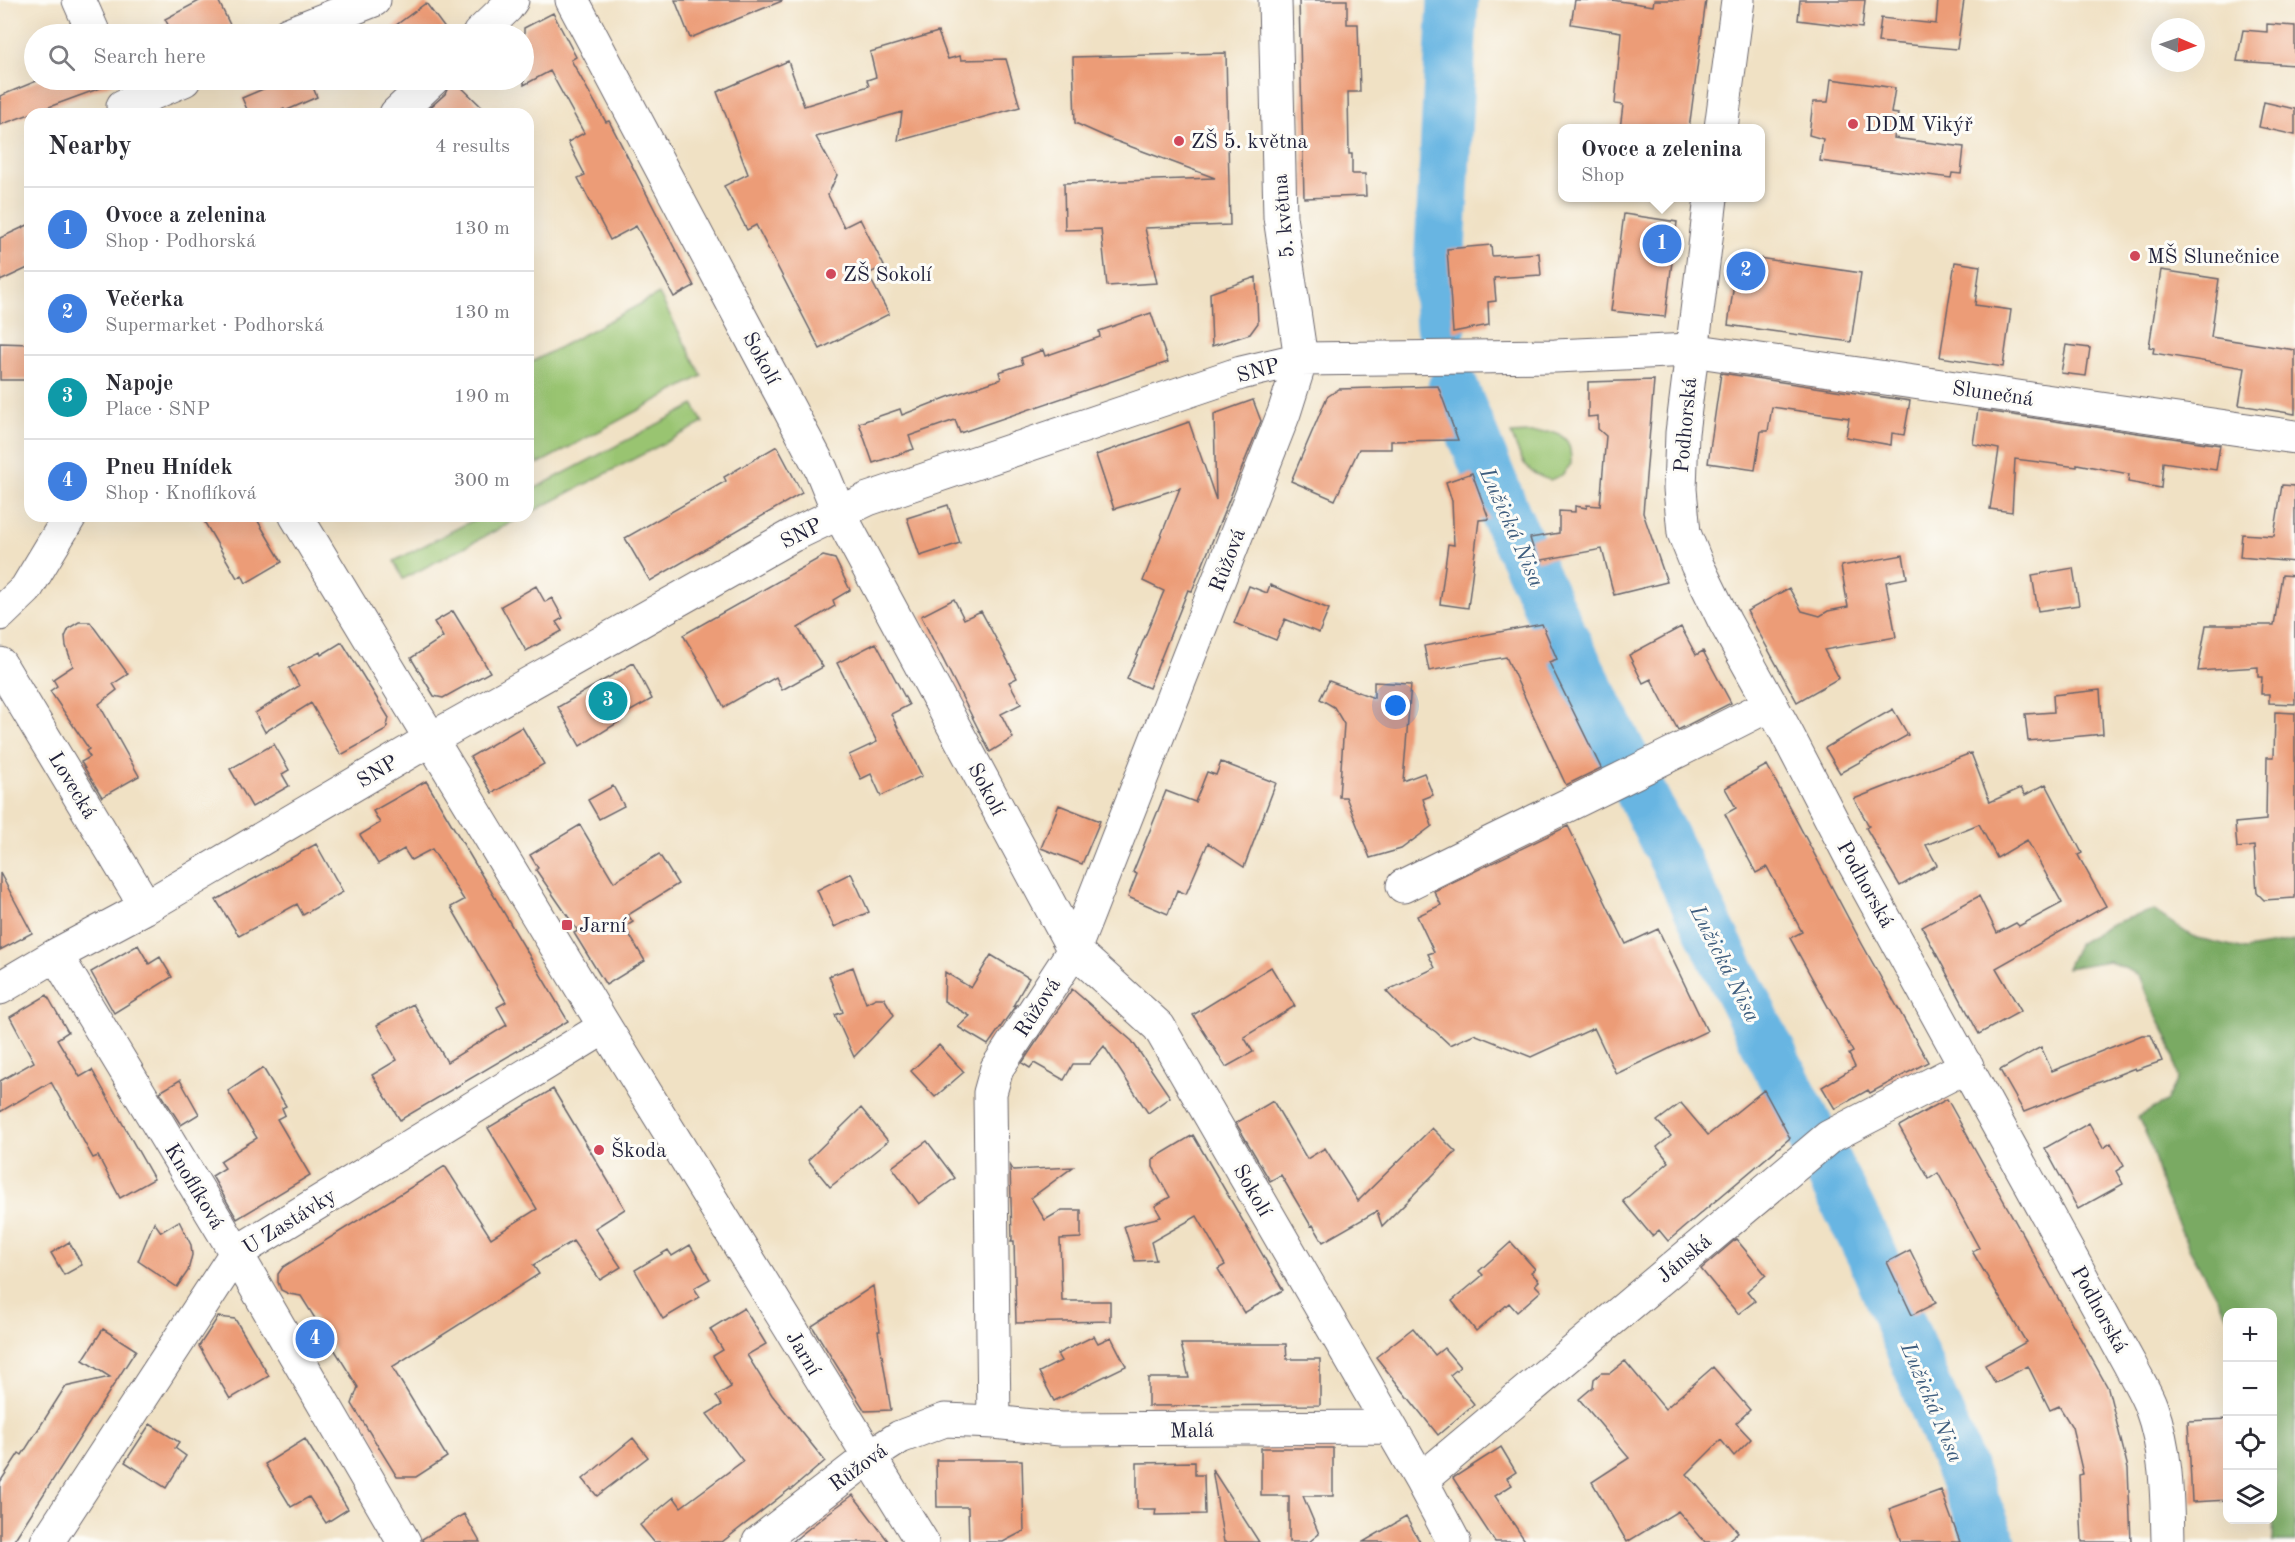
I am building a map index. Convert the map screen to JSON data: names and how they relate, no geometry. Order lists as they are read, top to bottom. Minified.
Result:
{"streets":{"street":["5. května","Sokolí","SNP","Slunečná","Podhorská","Růžová","Lovecká","Knoflíková","U Zastávky","Jánská","Jarní","Malá"]},"crossings":[["5. května","SNP"],["5. května","Růžová"],["Sokolí","SNP"],["Sokolí","Růžová"],["Sokolí","Jánská"],["Sokolí","Malá"],["SNP","Slunečná"],["SNP","Podhorská"],["SNP","Růžová"],["SNP","Lovecká"],["SNP","Knoflíková"],["SNP","Jarní"],["Slunečná","Podhorská"],["Podhorská","Jánská"],["Růžová","Jarní"],["Růžová","Malá"],["Knoflíková","U Zastávky"],["U Zastávky","Jarní"]],"water":["Lužická Nisa"],"places":{"other":["DDM Vikýř","ZŠ 5. května","MŠ Slunečnice","ZŠ Sokolí","Škoda"],"transit":["Jarní"]},"north":"right","page":{"search":"Search here","heading":["Nearby","4 results"],"popup":["Ovoce a zelenina","Shop"],"list":[{"mark":"1","name":"Ovoce a zelenina","note":"Shop · Podhorská","value":"130 m"},{"mark":"2","name":"Večerka","note":"Supermarket · Podhorská","value":"130 m"},{"mark":"3","name":"Napoje","note":"Place · SNP","value":"190 m"},{"mark":"4","name":"Pneu Hnídek","note":"Shop · Knoflíková","value":"300 m"}],"pins":["1","2","3","4"],"map_buttons":["+","−"]}}
